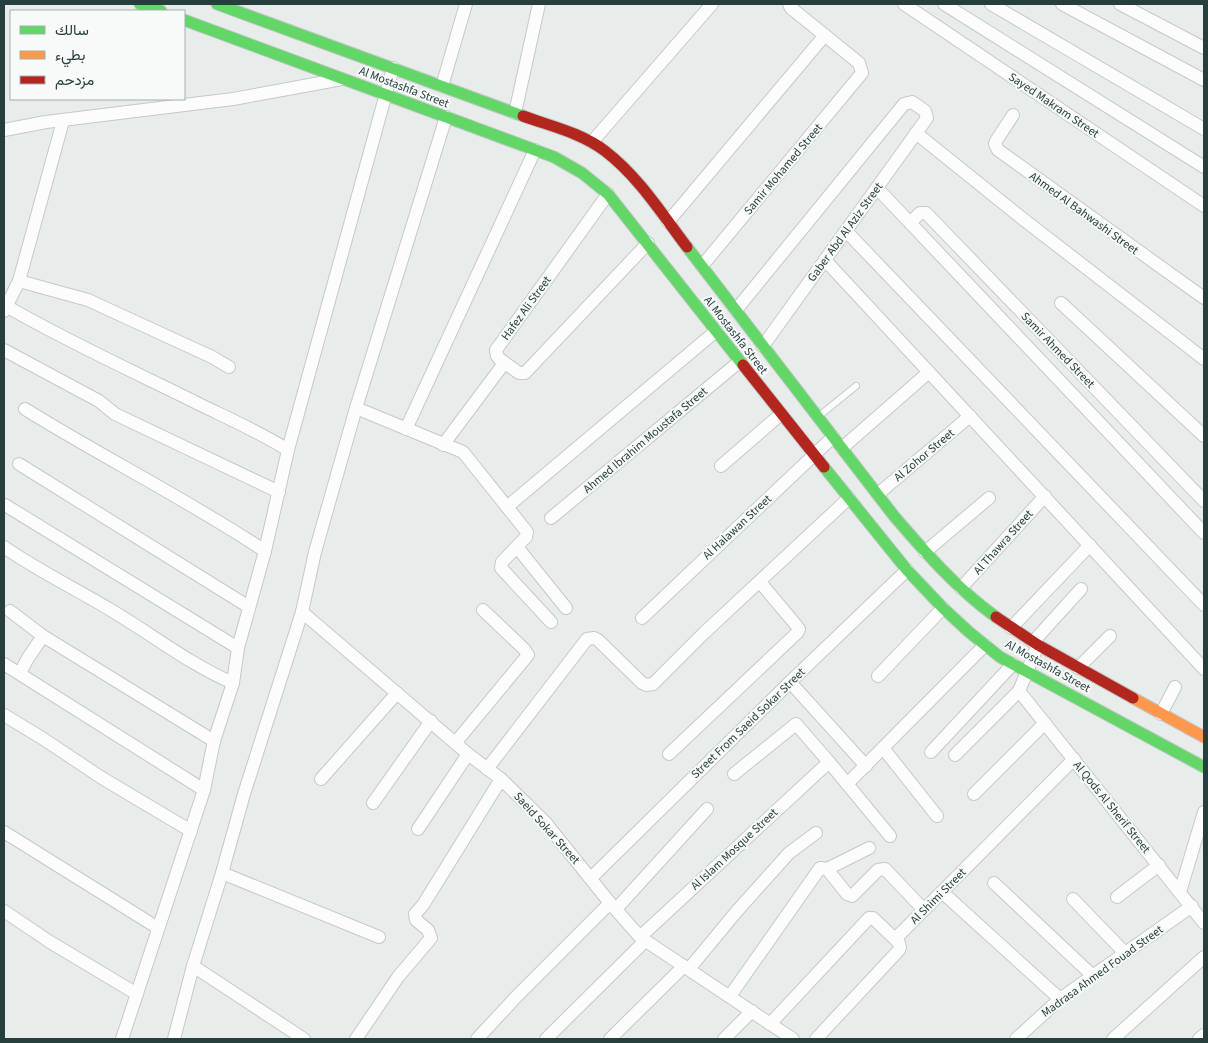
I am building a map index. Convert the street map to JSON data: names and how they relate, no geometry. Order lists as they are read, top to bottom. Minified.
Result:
{"streets":{"street":["Al Mostashfa Street","Sayed Makram Street","Samir Mohamed Street","Ahmed Al Bahwashi Street","Gaber Abd Al Aziz Street","Hafez Ali Street","Samir Ahmed Street","Ahmed Ibrahim Moustafa Street","Al Zohor Street","Al Halawan Street","Al Thawra Street","Street From Saeid Sokar Street","Al Qods Al Sherif Street","Saeid Sokar Street","Al Islam Mosque Street","Al Shimi Street","Madrasa Ahmed Fouad Street"]},"crossings":[["Al Mostashfa Street","Samir Mohamed Street"],["Al Mostashfa Street","Gaber Abd Al Aziz Street"],["Al Mostashfa Street","Hafez Ali Street"],["Al Mostashfa Street","Ahmed Ibrahim Moustafa Street"],["Al Mostashfa Street","Al Zohor Street"],["Al Mostashfa Street","Al Halawan Street"],["Al Mostashfa Street","Al Thawra Street"],["Al Mostashfa Street","Street From Saeid Sokar Street"],["Street From Saeid Sokar Street","Saeid Sokar Street"],["Al Qods Al Sherif Street","Al Shimi Street"],["Al Qods Al Sherif Street","Madrasa Ahmed Fouad Street"],["Saeid Sokar Street","Al Islam Mosque Street"]],"legend":["سالك","بطيء","مزدحم"]}
